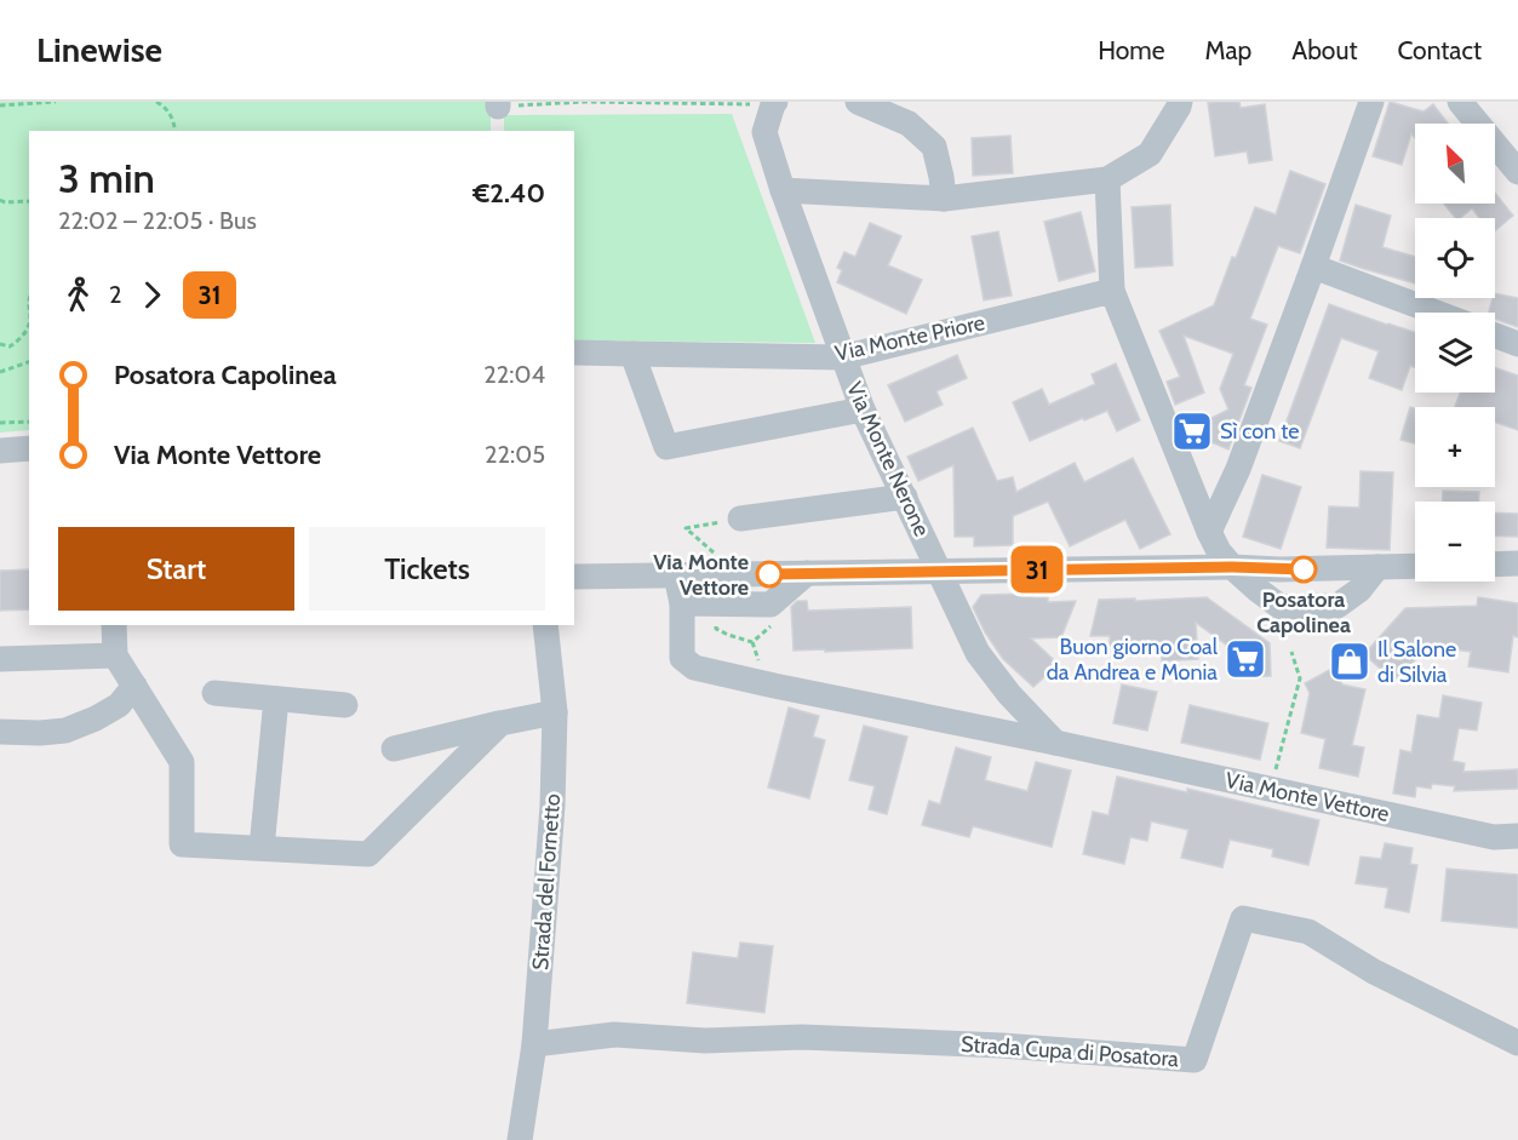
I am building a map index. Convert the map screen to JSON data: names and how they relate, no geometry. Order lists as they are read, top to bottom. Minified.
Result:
{"streets":{"street":["Via Monte Priore","Via Monte Nerone","Via Monte Vettore","Strada del Fornetto","Strada Cupa di Posatora"]},"crossings":[["Via Monte Priore","Via Monte Nerone"],["Via Monte Nerone","Via Monte Vettore"],["Strada del Fornetto","Strada Cupa di Posatora"]],"places":{"supermarket":["Sì con te","Buon giorno Coal da Andrea e Monia"],"other":["Posatora Capolinea","Via Monte Vettore"],"shop":["Il Salone di Silvia"]},"lines":["bus line 31"],"north":"top left","page":{"header":"Linewise","nav":["Home","Map","About","Contact"],"on_map":"31","map_buttons":["+","−"],"heading":["3 min","22:02 – 22:05 · Bus","€2.40"],"legs":["2","31"],"list":[{"name":"Posatora Capolinea","value":"22:04"},{"name":"Via Monte Vettore","value":"22:05"}],"buttons":["Start","Tickets"]}}
